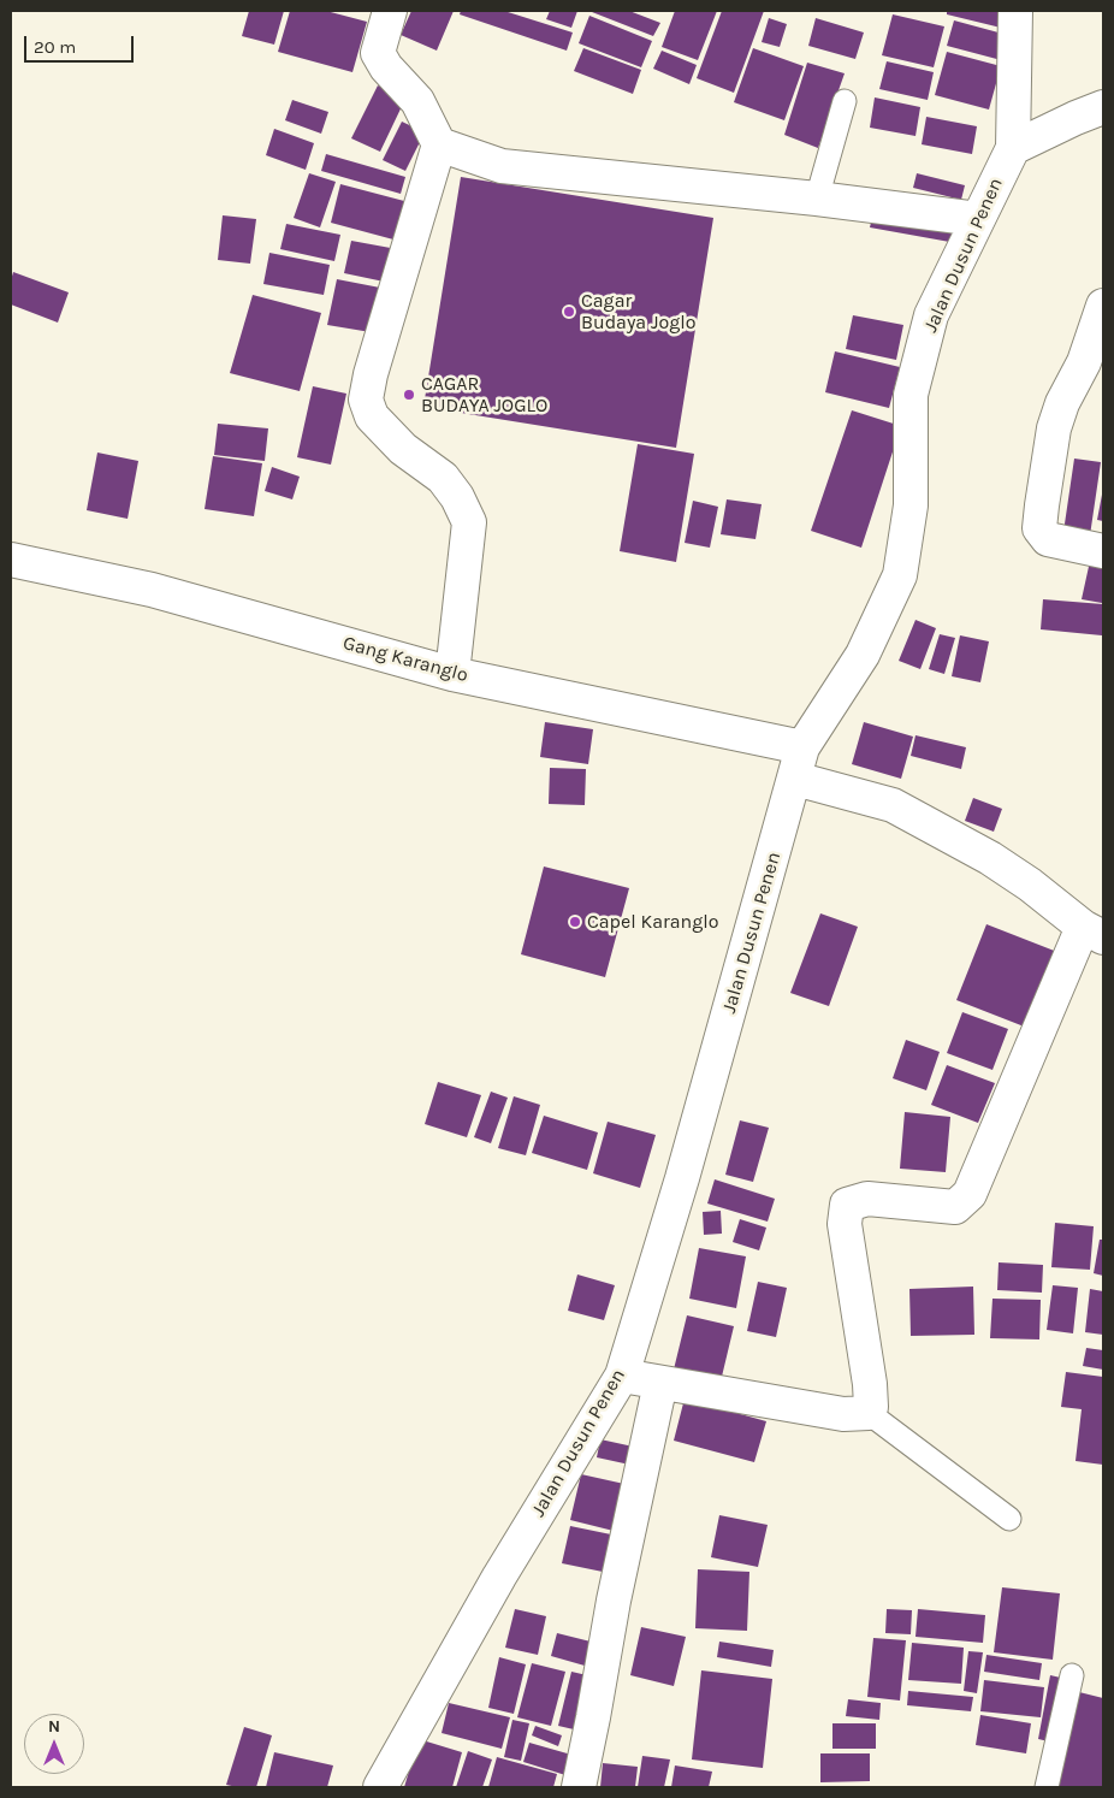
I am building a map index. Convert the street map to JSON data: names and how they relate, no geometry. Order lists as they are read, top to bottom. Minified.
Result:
{"streets":{"street":["Jalan Dusun Penen","Gang Karanglo"]},"crossings":[["Jalan Dusun Penen","Gang Karanglo"]],"places":["Cagar Budaya Joglo","CAGAR BUDAYA JOGLO","Capel Karanglo"],"scale_bar":"20 m","north":"top"}
